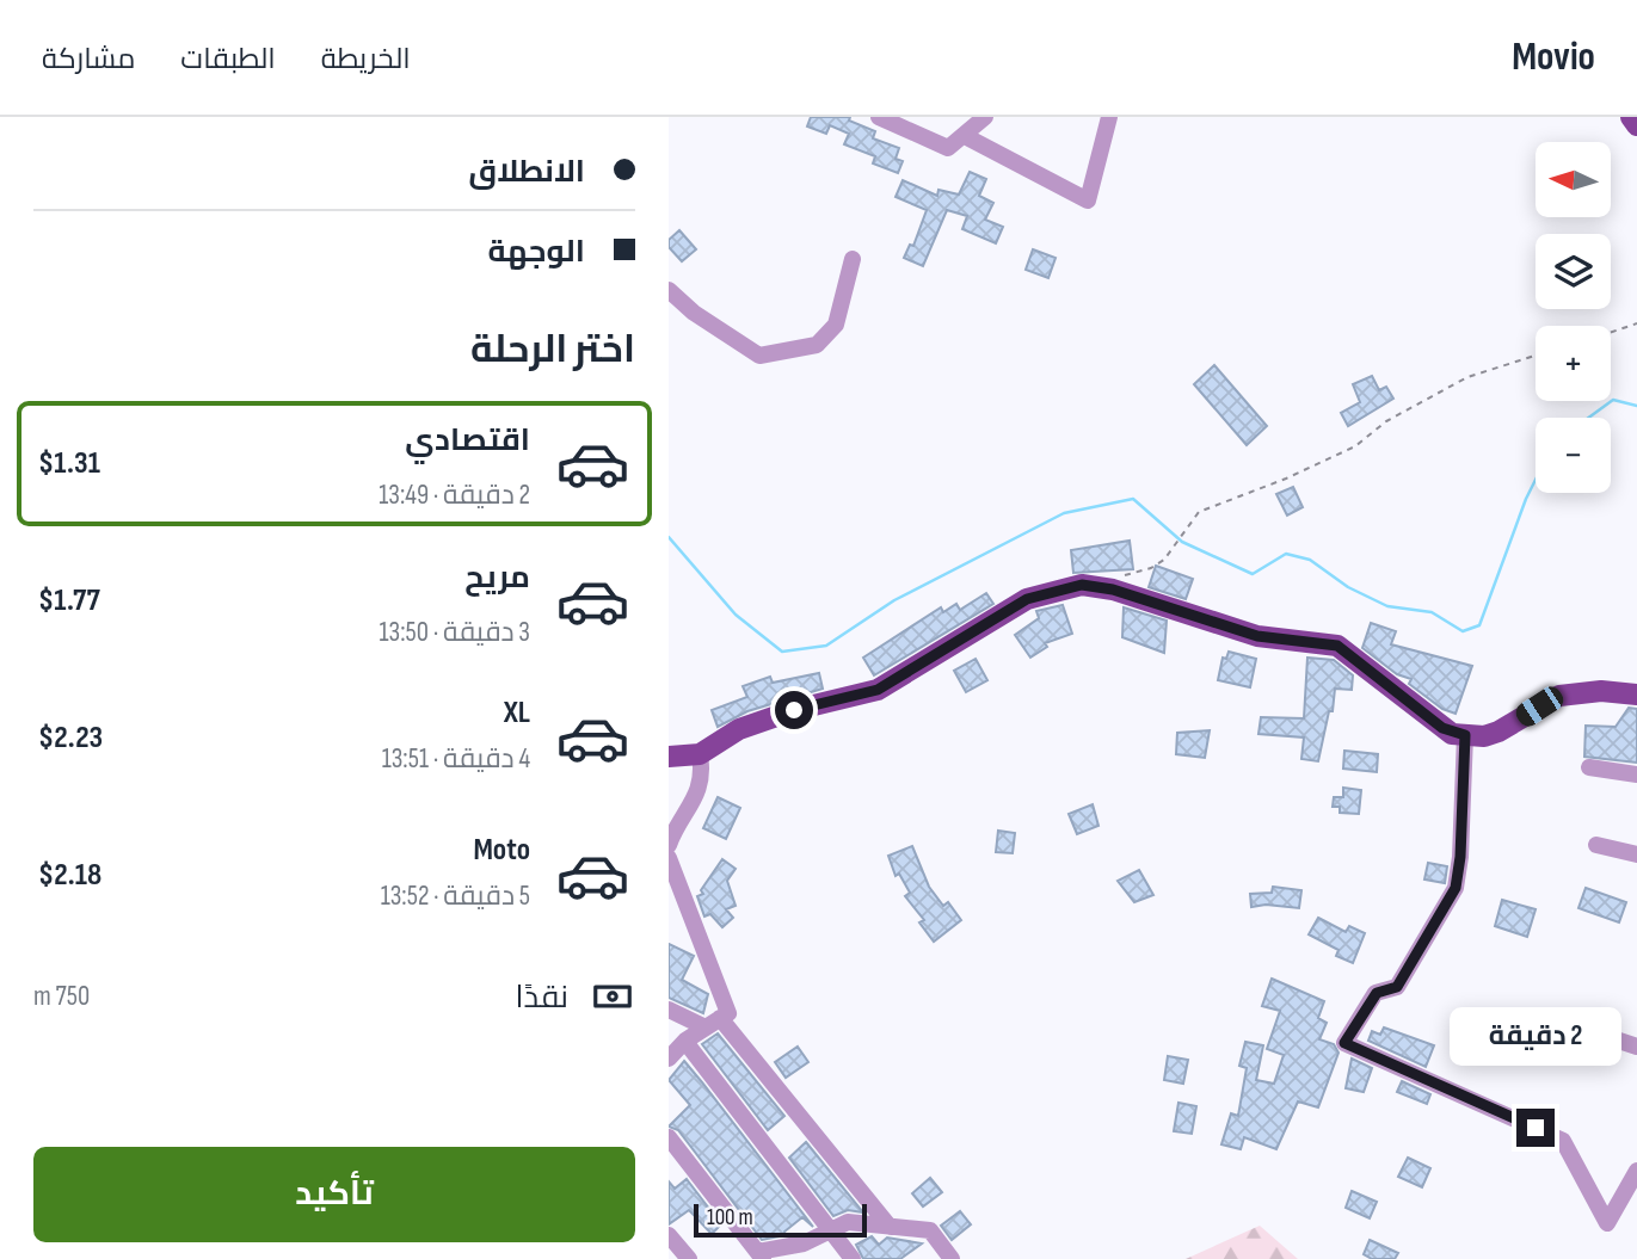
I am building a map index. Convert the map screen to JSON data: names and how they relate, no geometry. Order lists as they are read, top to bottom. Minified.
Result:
{"scale_bar":"100 m","north":"left","page":{"header":"Movio","nav":["الخريطة","الطبقات","مشاركة"],"banner":["الانطلاق","الوجهة"],"map_buttons":["+","−"],"heading":"اختر الرحلة","list":[{"name":"اقتصادي","note":"2 دقيقة · 13:49","value":"$1.31"},{"name":"مريح","note":"3 دقيقة · 13:50","value":"$1.77"},{"name":"XL","note":"4 دقيقة · 13:51","value":"$2.23"},{"name":"Moto","note":"5 دقيقة · 13:52","value":"$2.18"}],"pay":["نقدًا","750 m"],"bubble":"2 دقيقة","buttons":"تأكيد","scale":"100 m"}}
